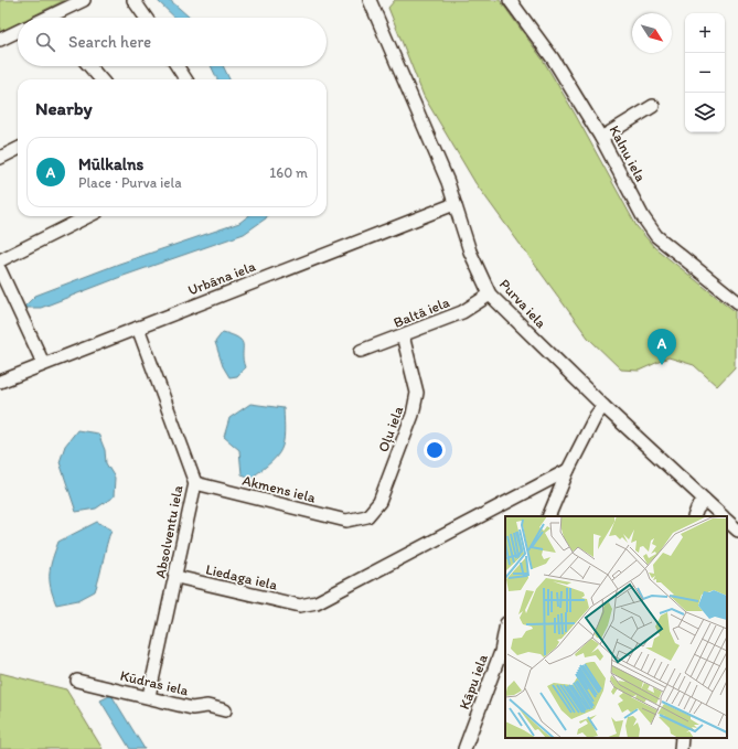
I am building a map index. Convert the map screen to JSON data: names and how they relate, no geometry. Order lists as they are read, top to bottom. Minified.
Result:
{"streets":{"street":["Kalnu iela","Urbāna iela","Purva iela","Baltā iela","Oļu iela","Akmens iela","Absolventu iela","Liedaga iela","Kāpu iela","Kūdras iela"]},"crossings":[["Urbāna iela","Purva iela"],["Urbāna iela","Absolventu iela"],["Purva iela","Baltā iela"],["Baltā iela","Oļu iela"],["Oļu iela","Akmens iela"],["Akmens iela","Absolventu iela"],["Absolventu iela","Liedaga iela"],["Absolventu iela","Kūdras iela"]],"north":"bottom right","page":{"map_buttons":["+","−"],"search":"Search here","heading":"Nearby","list":[{"mark":"A","name":"Mūlkalns","note":"Place · Purva iela","value":"160 m"}],"pins":"A"}}
